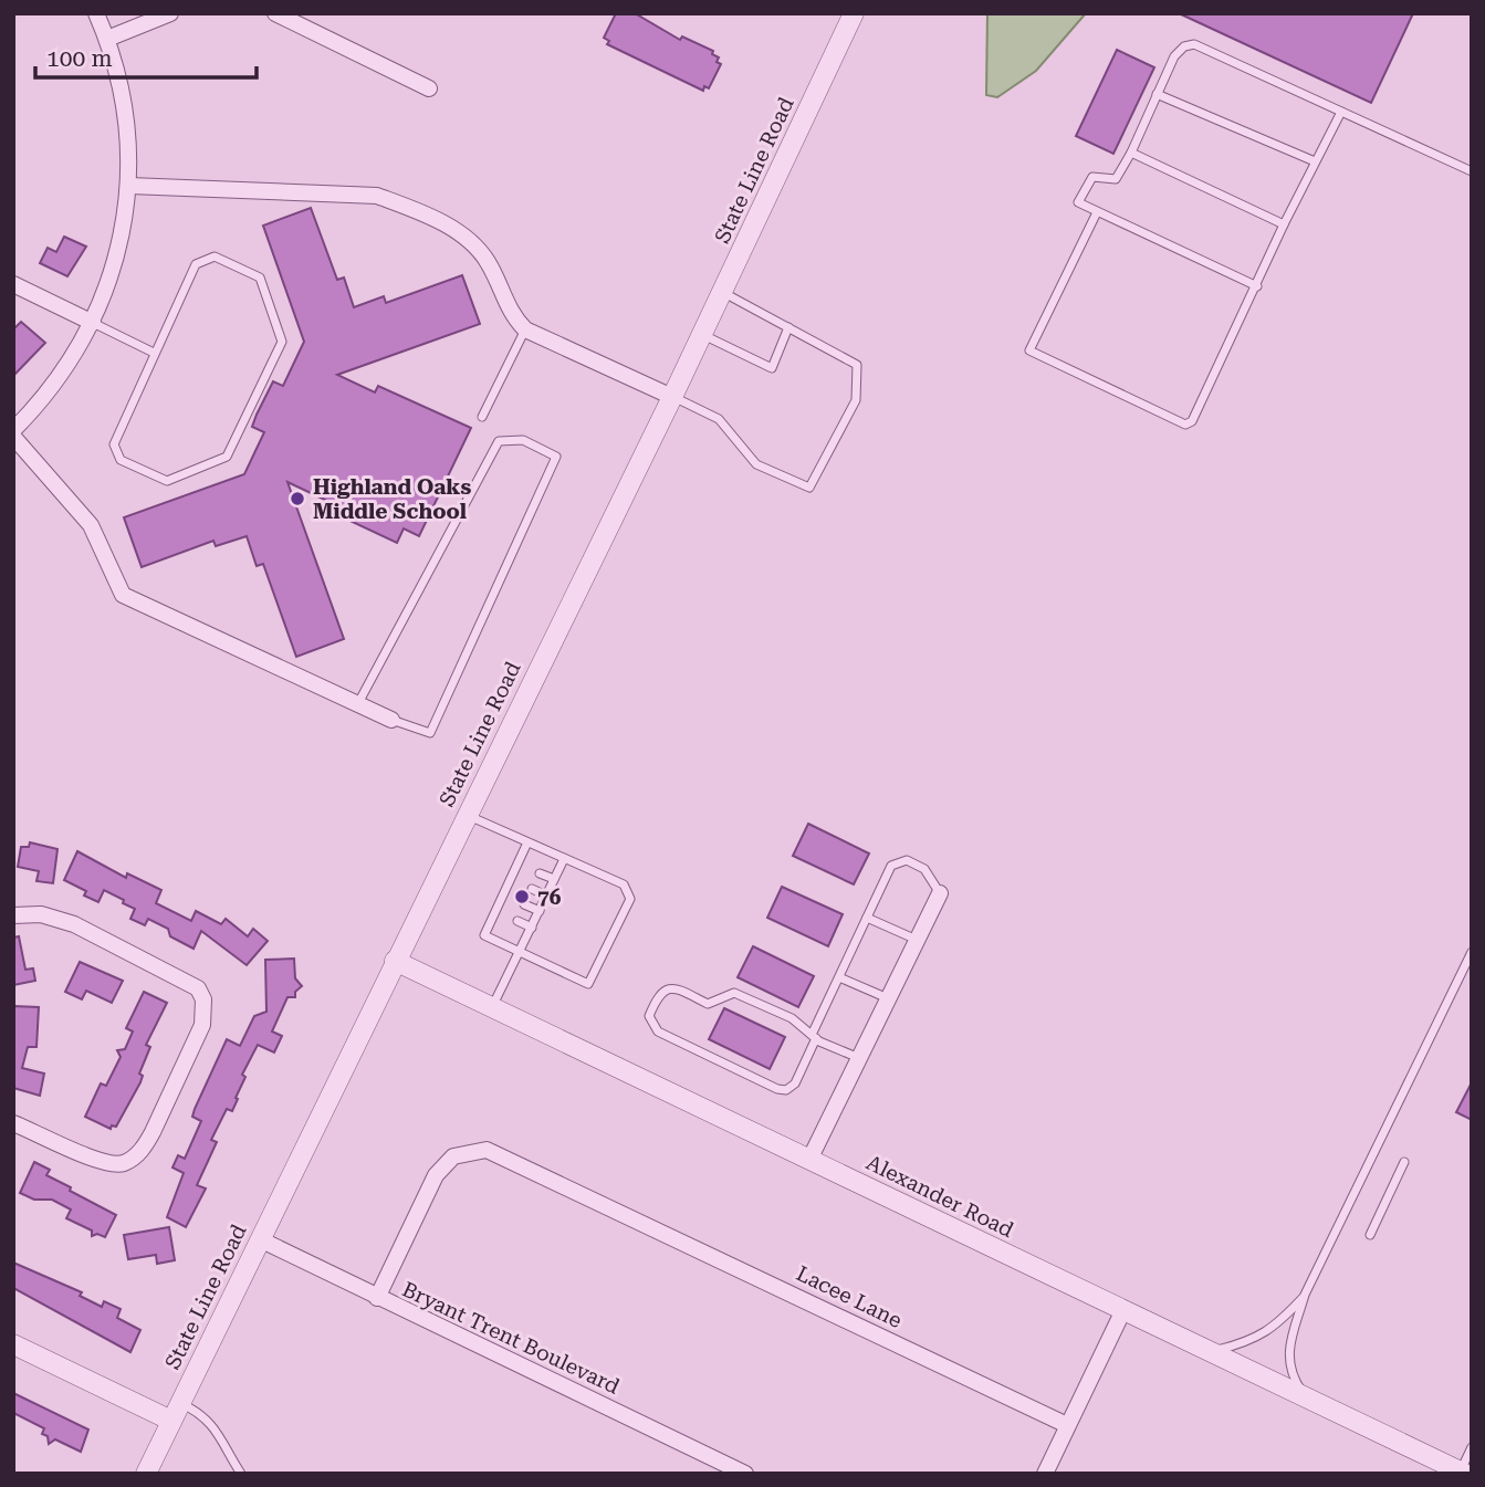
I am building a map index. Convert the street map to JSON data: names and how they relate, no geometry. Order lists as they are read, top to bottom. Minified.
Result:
{"streets":{"street":["State Line Road","Alexander Road","Lacee Lane","Bryant Trent Boulevard"]},"crossings":[["State Line Road","Alexander Road"],["State Line Road","Bryant Trent Boulevard"],["Lacee Lane","Bryant Trent Boulevard"]],"places":["Highland Oaks Middle School","76"],"scale_bar":"100 m"}
